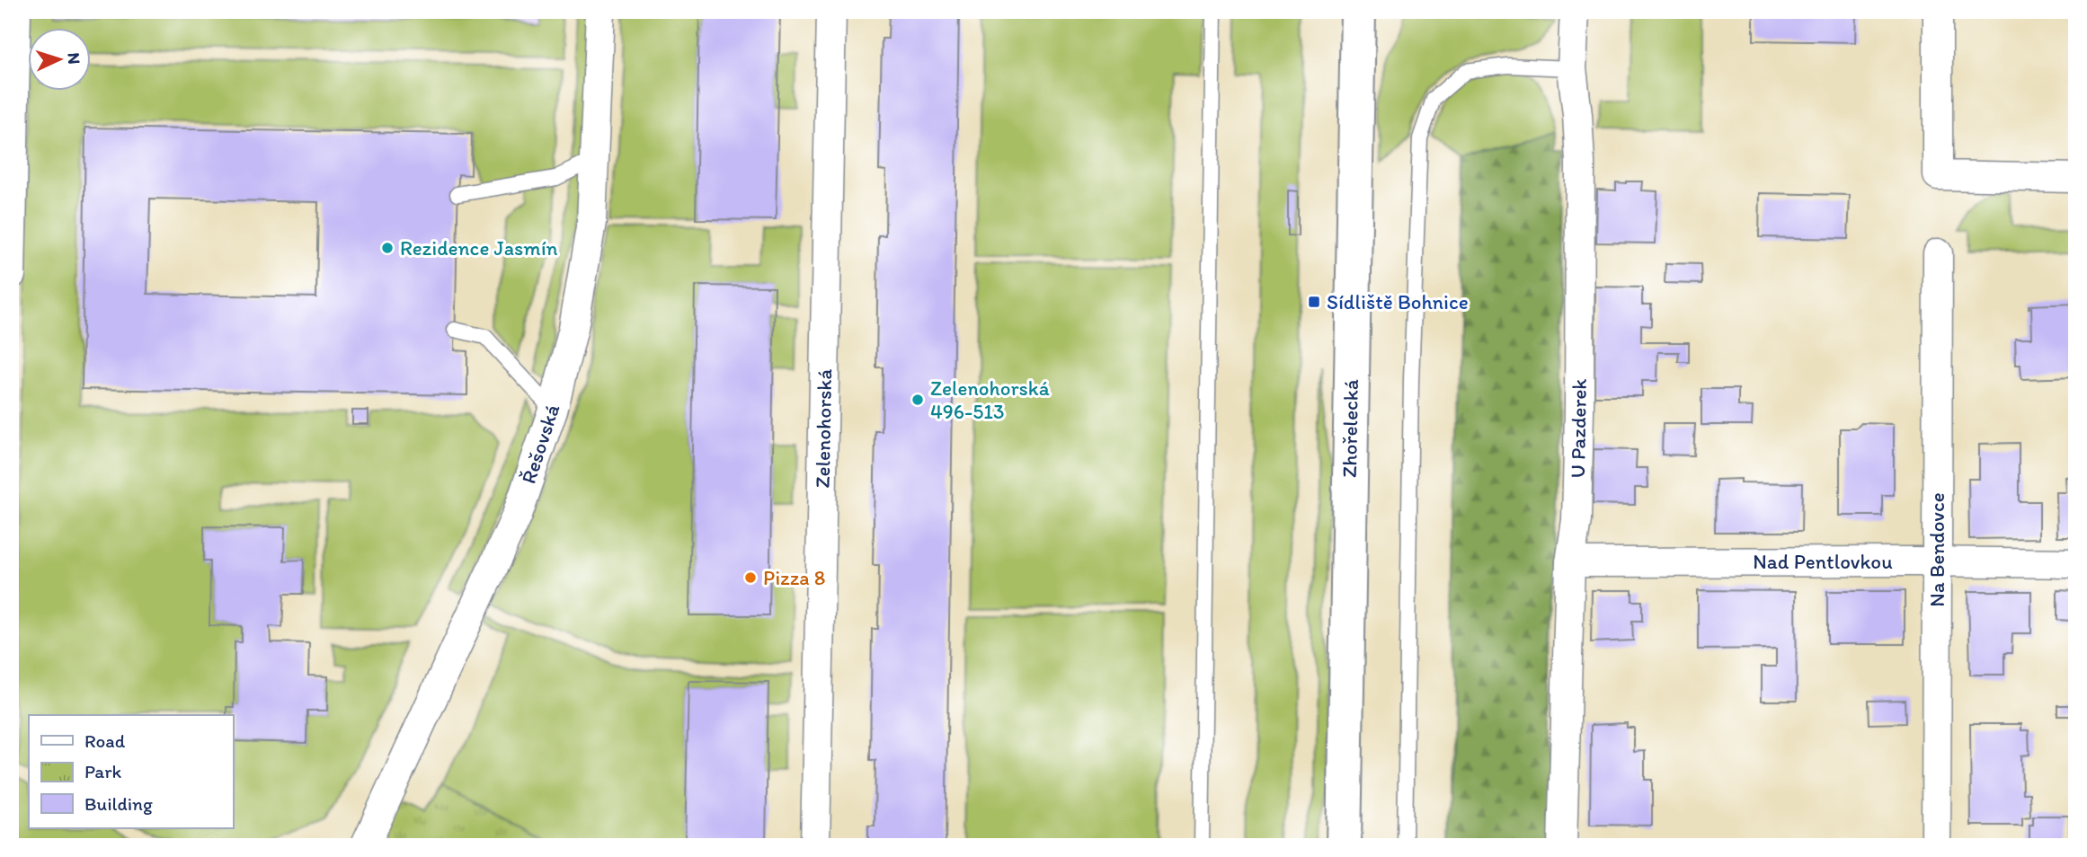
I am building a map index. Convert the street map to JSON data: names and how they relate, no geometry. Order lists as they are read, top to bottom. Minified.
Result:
{"streets":{"street":["Zelenohorská","Zhořelecká","U Pazderek","Řešovská","Na Bendovce","Nad Pentlovkou"]},"crossings":[["U Pazderek","Nad Pentlovkou"],["Na Bendovce","Nad Pentlovkou"]],"places":{"other":["Rezidence Jasmín","Zelenohorská 496-513","Pizza 8"],"transit":["Sídliště Bohnice"]},"legend":["Road","Park","Building"],"north":"right"}
